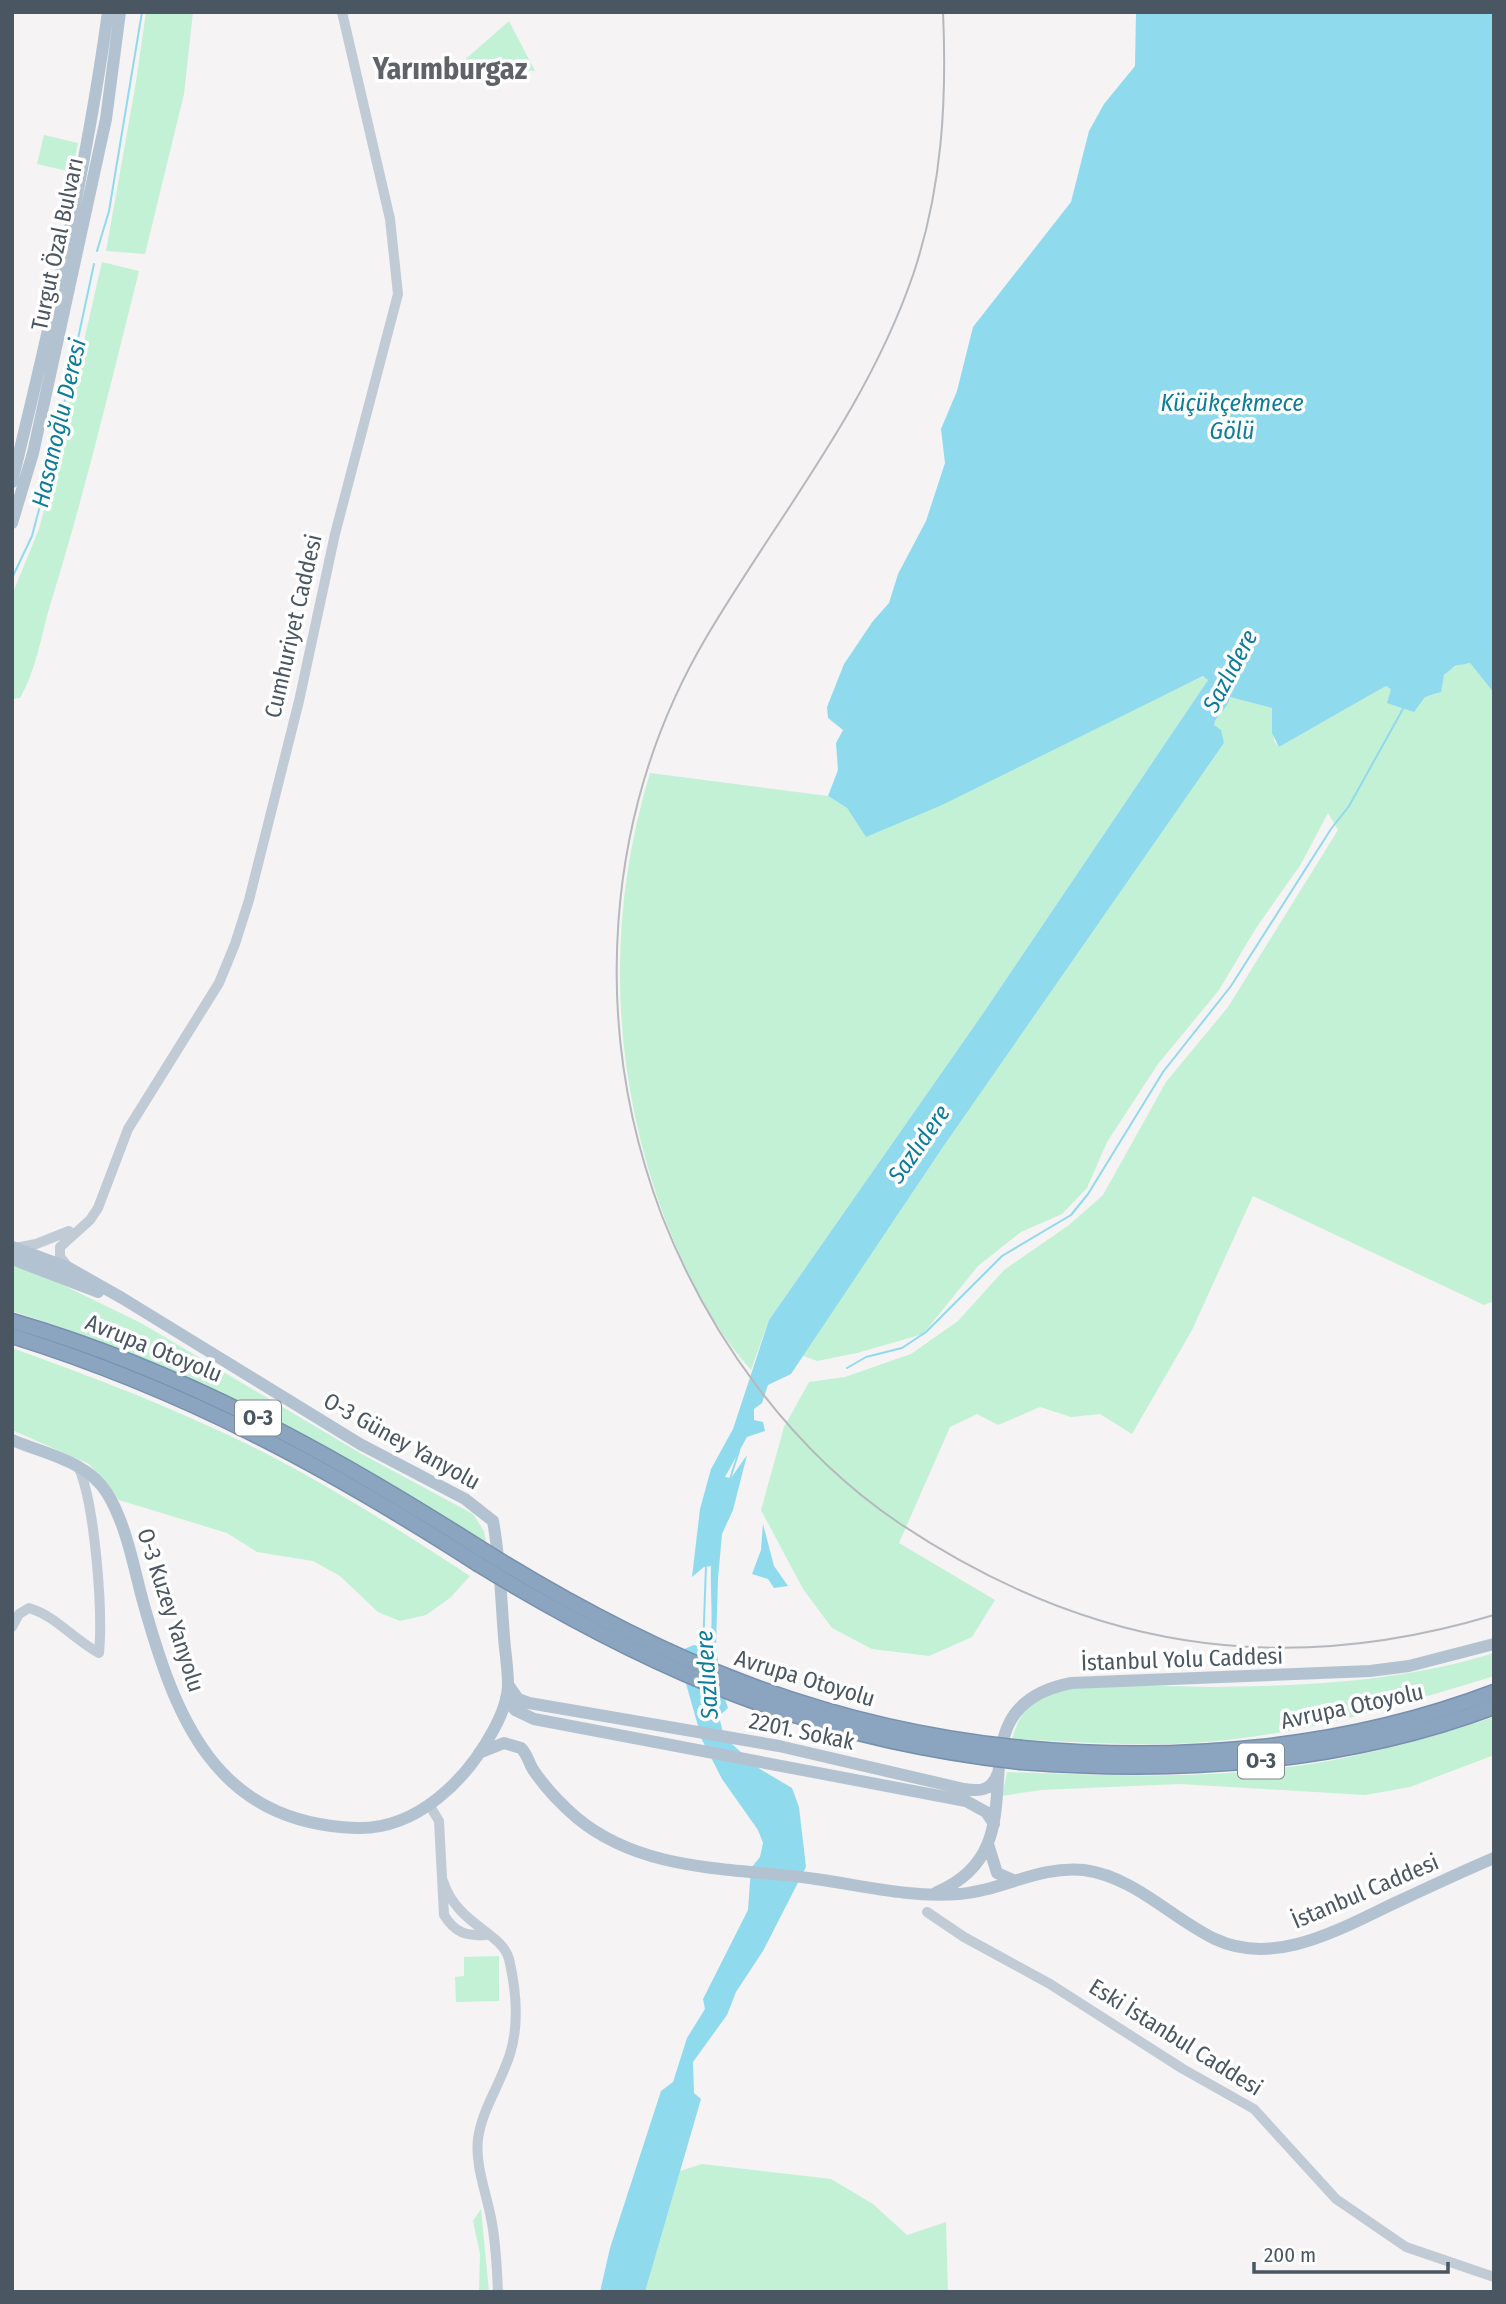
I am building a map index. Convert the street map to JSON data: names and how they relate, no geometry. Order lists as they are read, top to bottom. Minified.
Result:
{"streets":{"highway":["Avrupa Otoyolu","O-3"],"main road":["Turgut Özal Bulvarı","Cumhuriyet Caddesi","O-3 Güney Yanyolu","O-3 Kuzey Yanyolu","İstanbul Yolu Caddesi","2201. Sokak","İstanbul Caddesi","Eski İstanbul Caddesi"]},"crossings":[["O-3 Güney Yanyolu","O-3 Kuzey Yanyolu"],["O-3 Güney Yanyolu","2201. Sokak"],["O-3 Kuzey Yanyolu","2201. Sokak"],["İstanbul Yolu Caddesi","2201. Sokak"],["İstanbul Yolu Caddesi","İstanbul Caddesi"]],"districts":["Yarımburgaz"],"water":["Küçükçekmece Gölü","Hasanoğlu Deresi","Sazlıdere"],"scale_bar":"200 m"}
